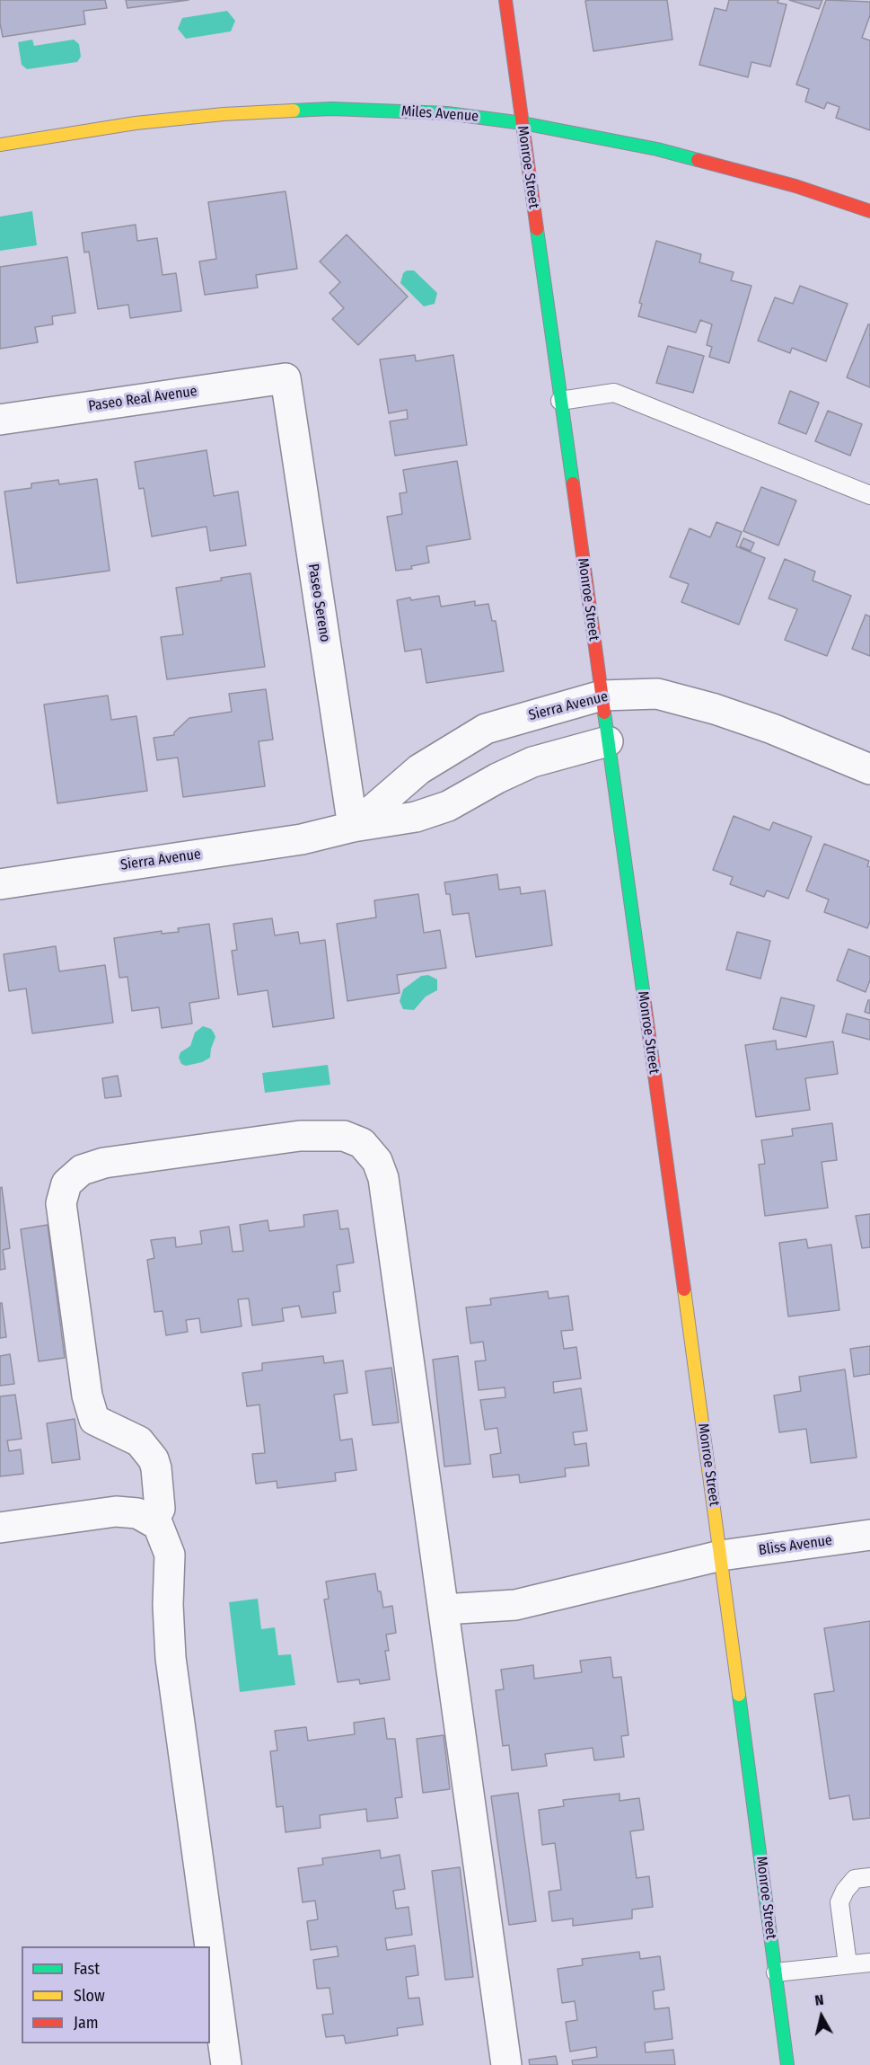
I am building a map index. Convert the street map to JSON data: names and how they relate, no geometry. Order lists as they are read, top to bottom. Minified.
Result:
{"streets":{"main road":["Miles Avenue","Monroe Street"],"street":["Paseo Real Avenue","Paseo Sereno","Sierra Avenue","Bliss Avenue"]},"crossings":[["Miles Avenue","Monroe Street"],["Monroe Street","Sierra Avenue"],["Monroe Street","Bliss Avenue"],["Paseo Real Avenue","Paseo Sereno"],["Paseo Sereno","Sierra Avenue"]],"legend":["Fast","Slow","Jam"],"north":"top"}
